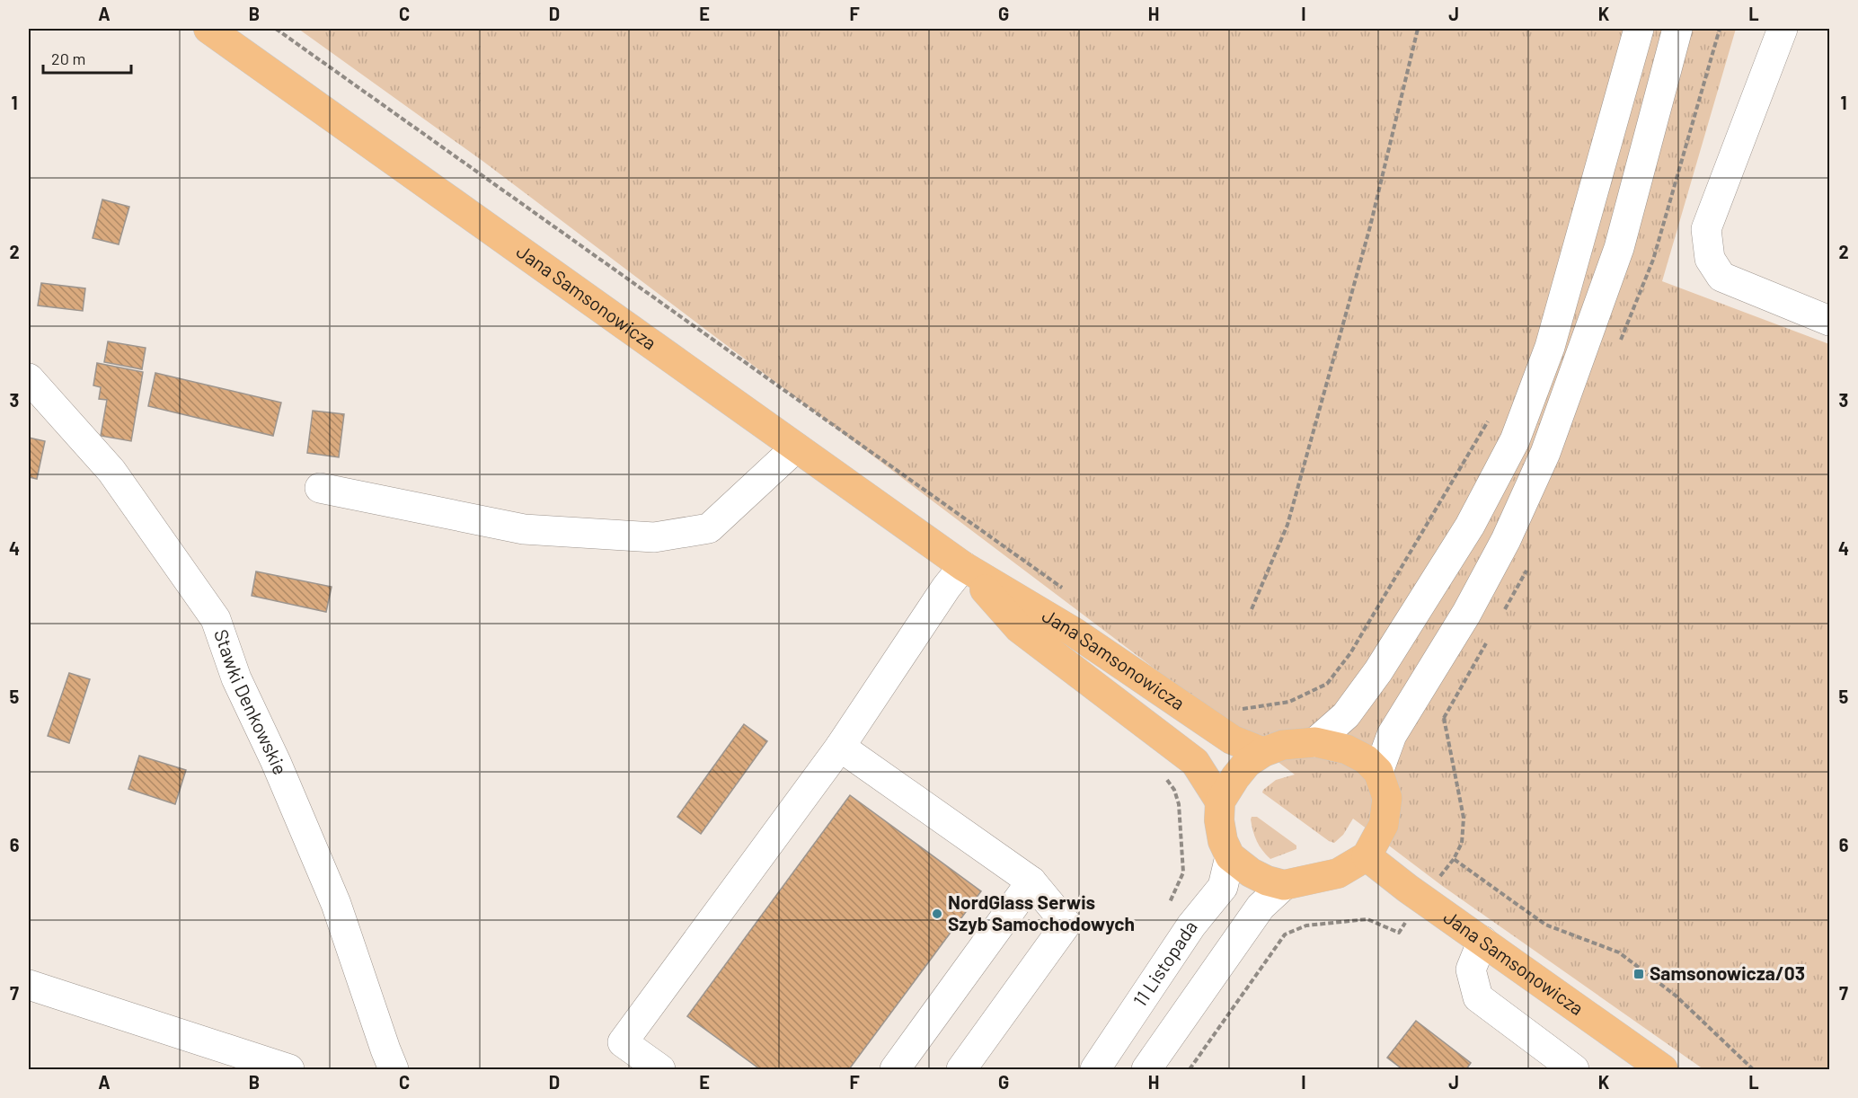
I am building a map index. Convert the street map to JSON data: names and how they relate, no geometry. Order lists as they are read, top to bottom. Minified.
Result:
{"streets":{"main road":["Jana Samsonowicza"],"street":["Stawki Denkowskie","11 Listopada"]},"crossings":[["Jana Samsonowicza","11 Listopada"]],"places":{"other":["NordGlass Serwis Szyb Samochodowych"],"transit":["Samsonowicza/03"]},"scale_bar":"20 m","grid":{"columns":["A","B","C","D","E","F","G","H","I","J","K","L"],"rows":["1","2","3","4","5","6","7"]}}
